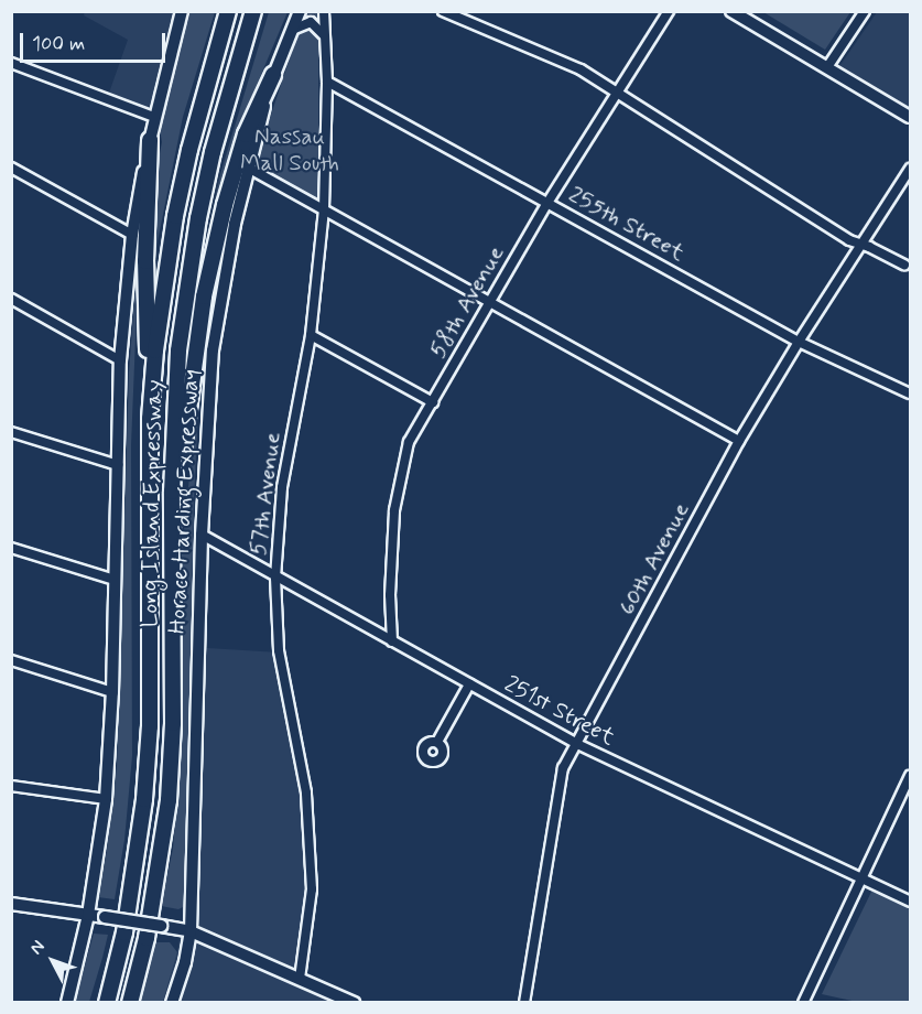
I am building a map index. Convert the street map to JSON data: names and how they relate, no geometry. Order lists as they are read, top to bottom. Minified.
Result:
{"streets":{"highway":["Long Island Expressway"],"main road":["Horace Harding Expressway"],"street":["255th Street","58th Avenue","57th Avenue","60th Avenue","251st Street"]},"crossings":[["255th Street","58th Avenue"],["255th Street","57th Avenue"],["255th Street","60th Avenue"],["58th Avenue","251st Street"],["57th Avenue","251st Street"],["Horace Harding Expressway","251st Street"],["60th Avenue","251st Street"]],"parks":["Nassau Mall South"],"scale_bar":"100 m","north":"top left"}
